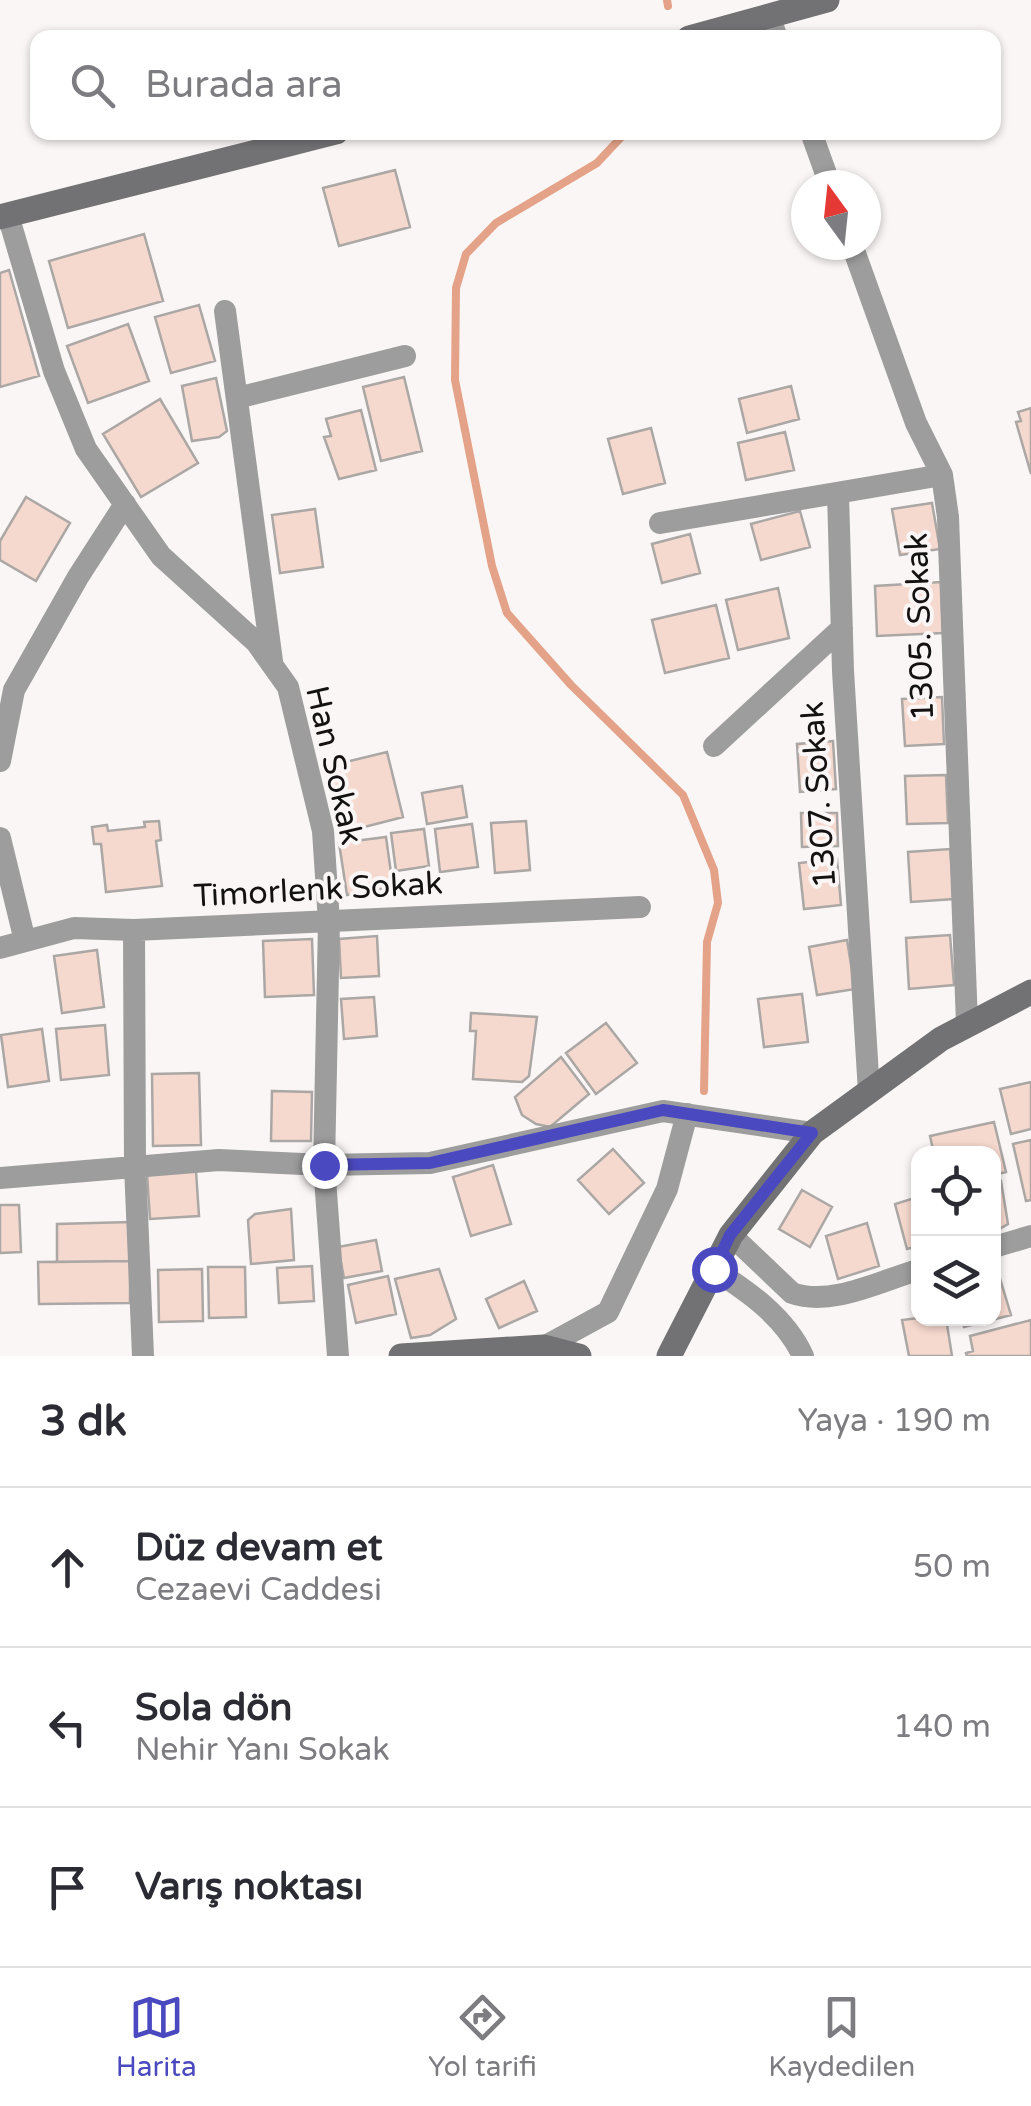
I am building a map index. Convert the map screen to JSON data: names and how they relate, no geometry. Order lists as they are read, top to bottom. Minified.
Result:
{"streets":{"street":["1305. Sokak","Han Sokak","1307. Sokak","Timorlenk Sokak"]},"crossings":[["Han Sokak","Timorlenk Sokak"]],"north":"top","page":{"search":"Burada ara","heading":["3 dk","Yaya · 190 m"],"list":[["Düz devam et","Cezaevi Caddesi","50 m"],["Sola dön","Nehir Yanı Sokak","140 m"],"Varış noktası"],"nav":["Harita","Yol tarifi","Kaydedilen"]}}
